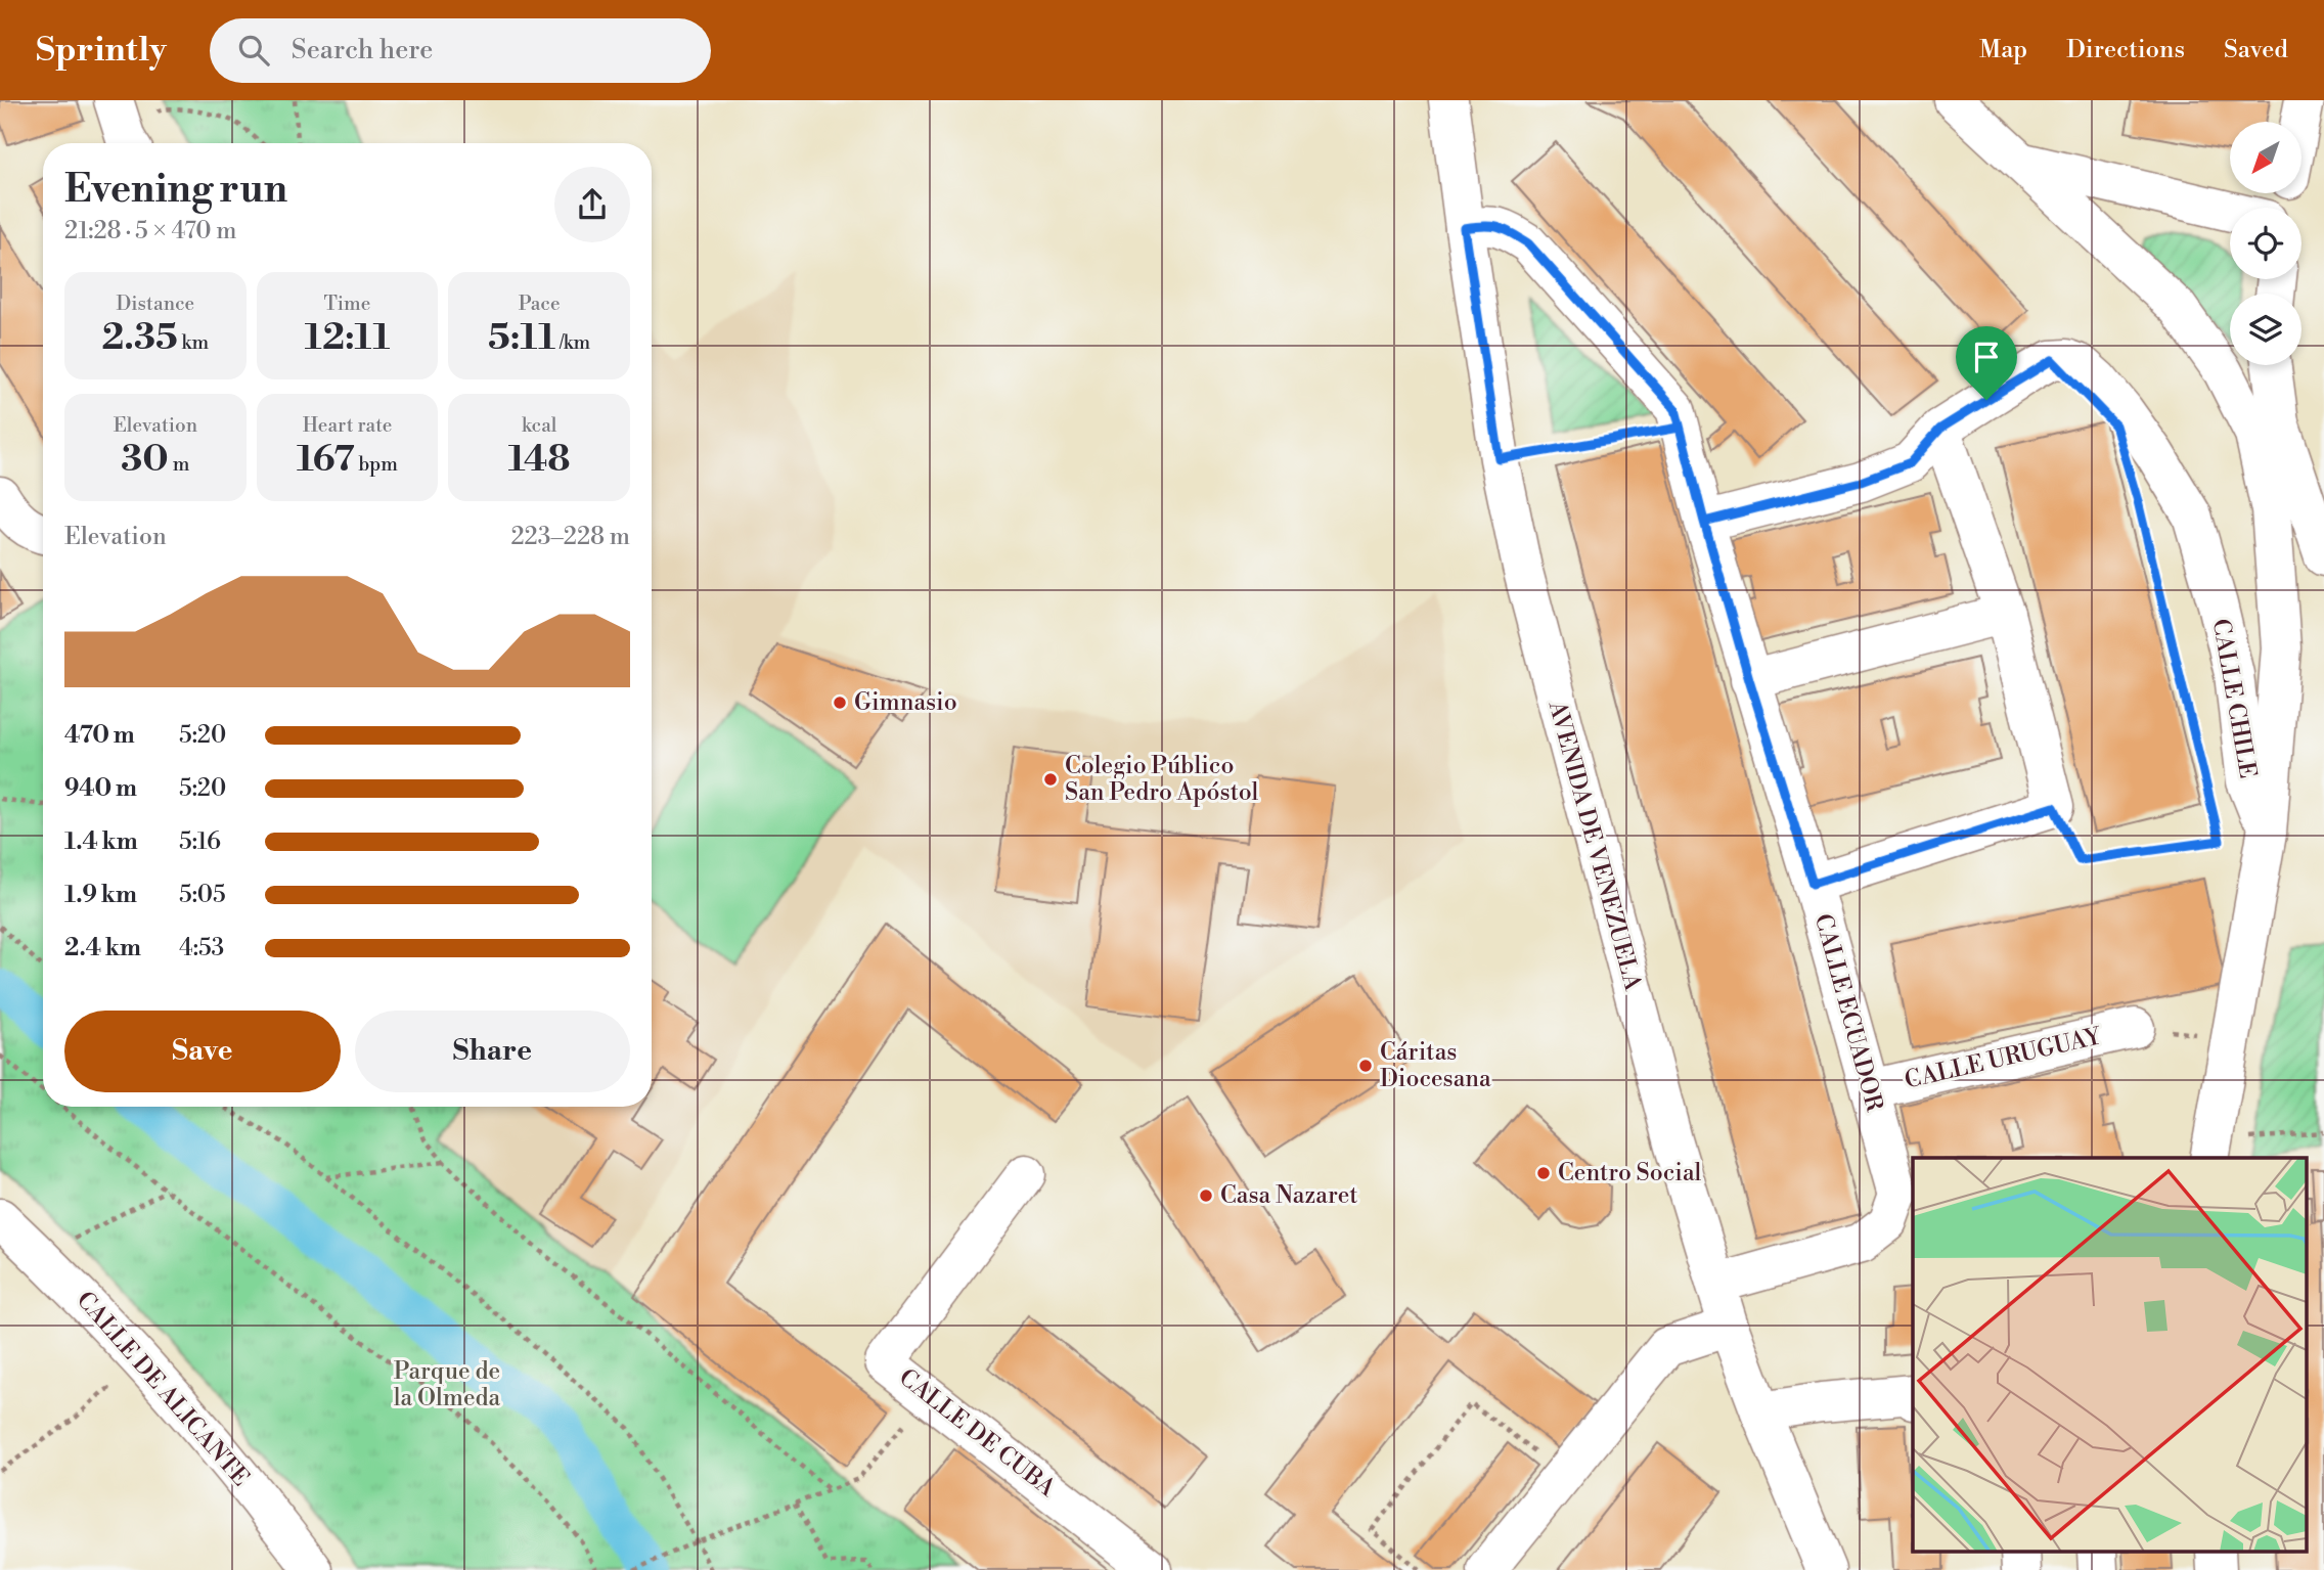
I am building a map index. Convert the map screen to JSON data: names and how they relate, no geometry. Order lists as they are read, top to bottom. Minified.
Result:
{"streets":{"street":["CALLE CHILE","AVENIDA DE VENEZUELA","CALLE ECUADOR","CALLE URUGUAY","CALLE DE ALICANTE","CALLE DE CUBA"]},"crossings":[["AVENIDA DE VENEZUELA","CALLE ECUADOR"],["CALLE ECUADOR","CALLE URUGUAY"]],"parks":["Parque de la Olmeda"],"places":["Gimnasio","Colegio Público San Pedro Apóstol","Cáritas Diocesana","Centro Social","Casa Nazaret"],"north":"bottom left","page":{"header":"Sprintly","search":"Search here","nav":["Map","Directions","Saved"],"heading":["Evening run","21:28 · 5 × 470 m"],"stats":[["Distance","2.35 km"],["Time","12:11"],["Pace","5:11 /km"],["Elevation","30 m"],["Heart rate","167 bpm"],["kcal","148"]],"chart":["Elevation","223–228 m"],"list":[{"name":"470 m","note":"5:20"},{"name":"940 m","note":"5:20"},{"name":"1.4 km","note":"5:16"},{"name":"1.9 km","note":"5:05"},{"name":"2.4 km","note":"4:53"}],"buttons":["Save","Share"]}}
